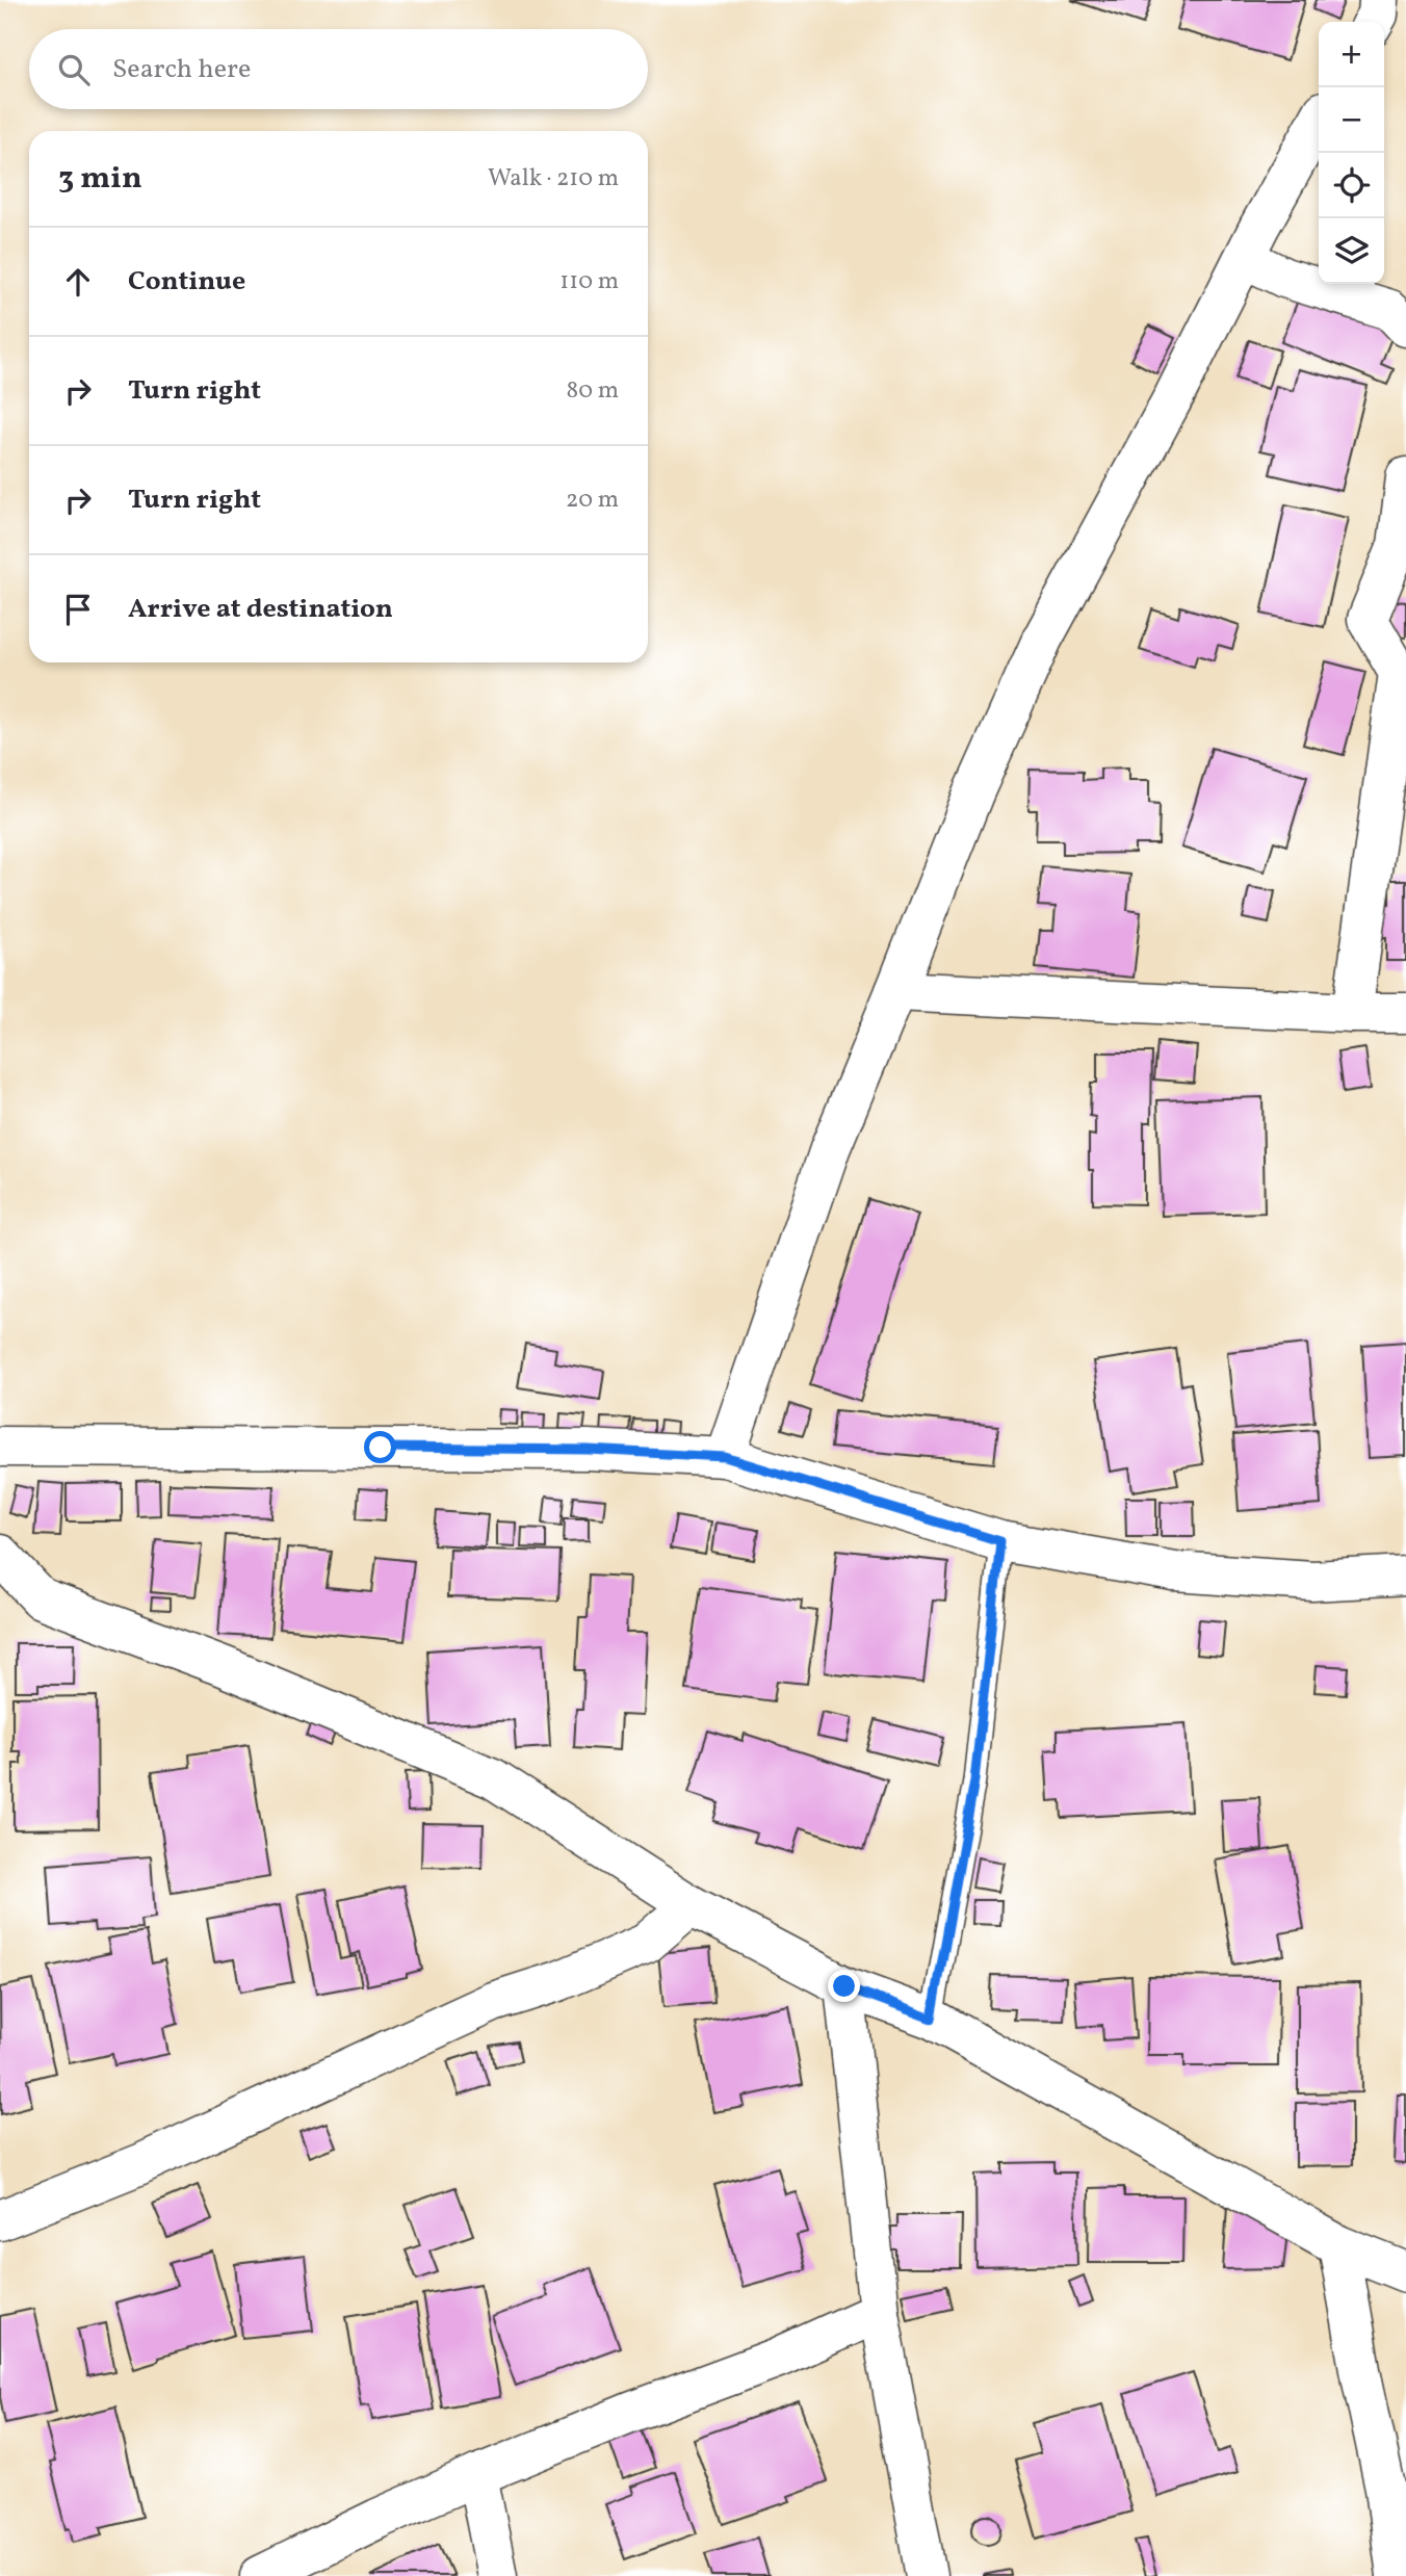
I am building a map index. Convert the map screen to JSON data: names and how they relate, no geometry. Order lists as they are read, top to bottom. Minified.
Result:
{"page":{"map_buttons":["+","−"],"search":"Search here","heading":["3 min","Walk · 210 m"],"list":[["Continue","110 m"],["Turn right","80 m"],["Turn right","20 m"],"Arrive at destination"]}}
